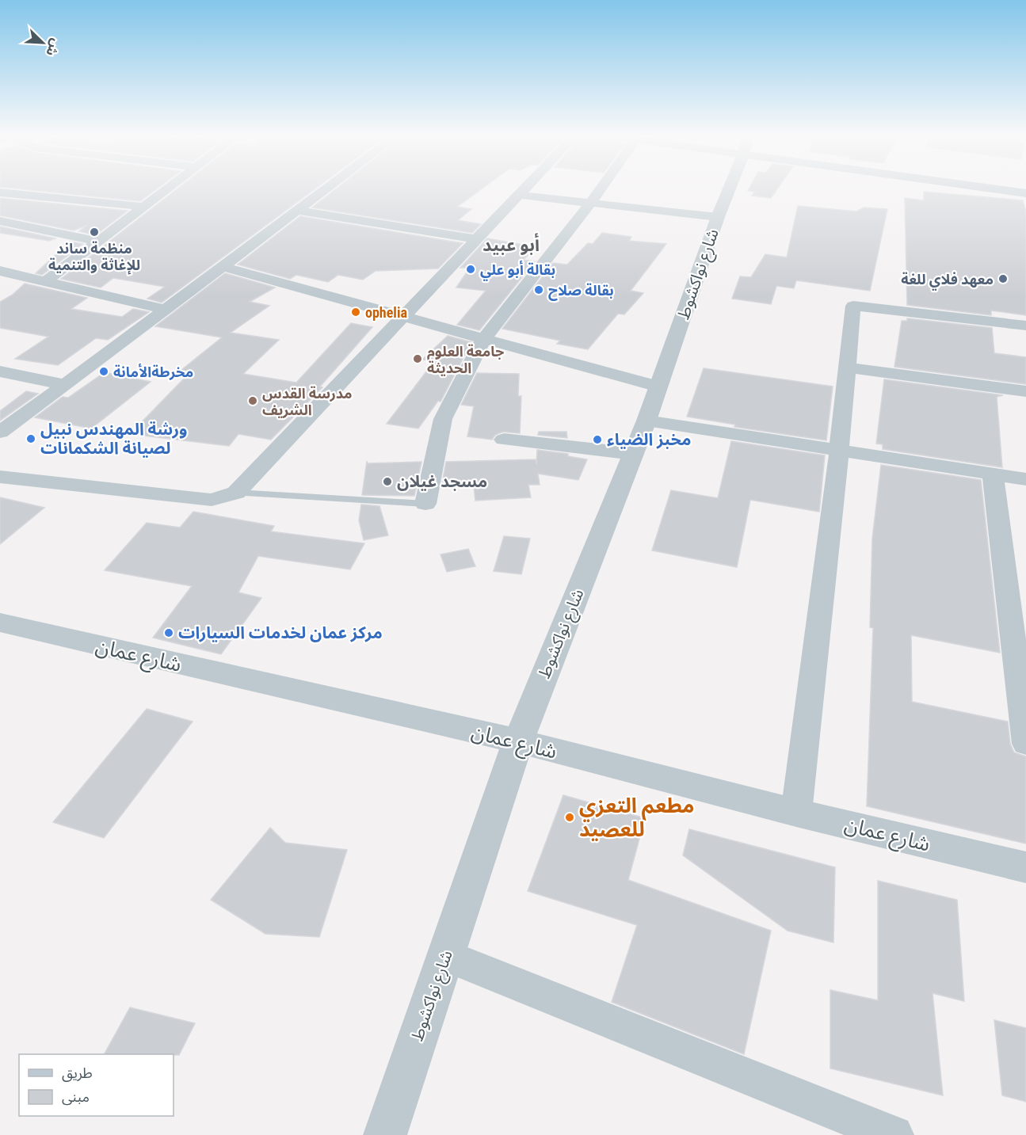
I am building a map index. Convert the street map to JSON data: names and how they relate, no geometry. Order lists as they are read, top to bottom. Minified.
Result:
{"streets":{"street":["شارع نواكشوط","شارع عمان"]},"crossings":[["شارع نواكشوط","شارع عمان"]],"districts":["أبو عبيد"],"places":["منظمة ساند للإغاثة والتنمية","بقالة أبو علي","معهد فلاي للغة","بقالة صلاح","ophelia","جامعة العلوم الحديثة","مخرطةالأمانة","مدرسة القدس الشريف","ورشة المهندس نبيل لصيانة الشكمانات","مخبز الضياء","مسجد غيلان","مركز عمان لخدمات السيارات","مطعم التعزي للعصيد"],"legend":["طريق","مبنى"],"north":"bottom right"}
